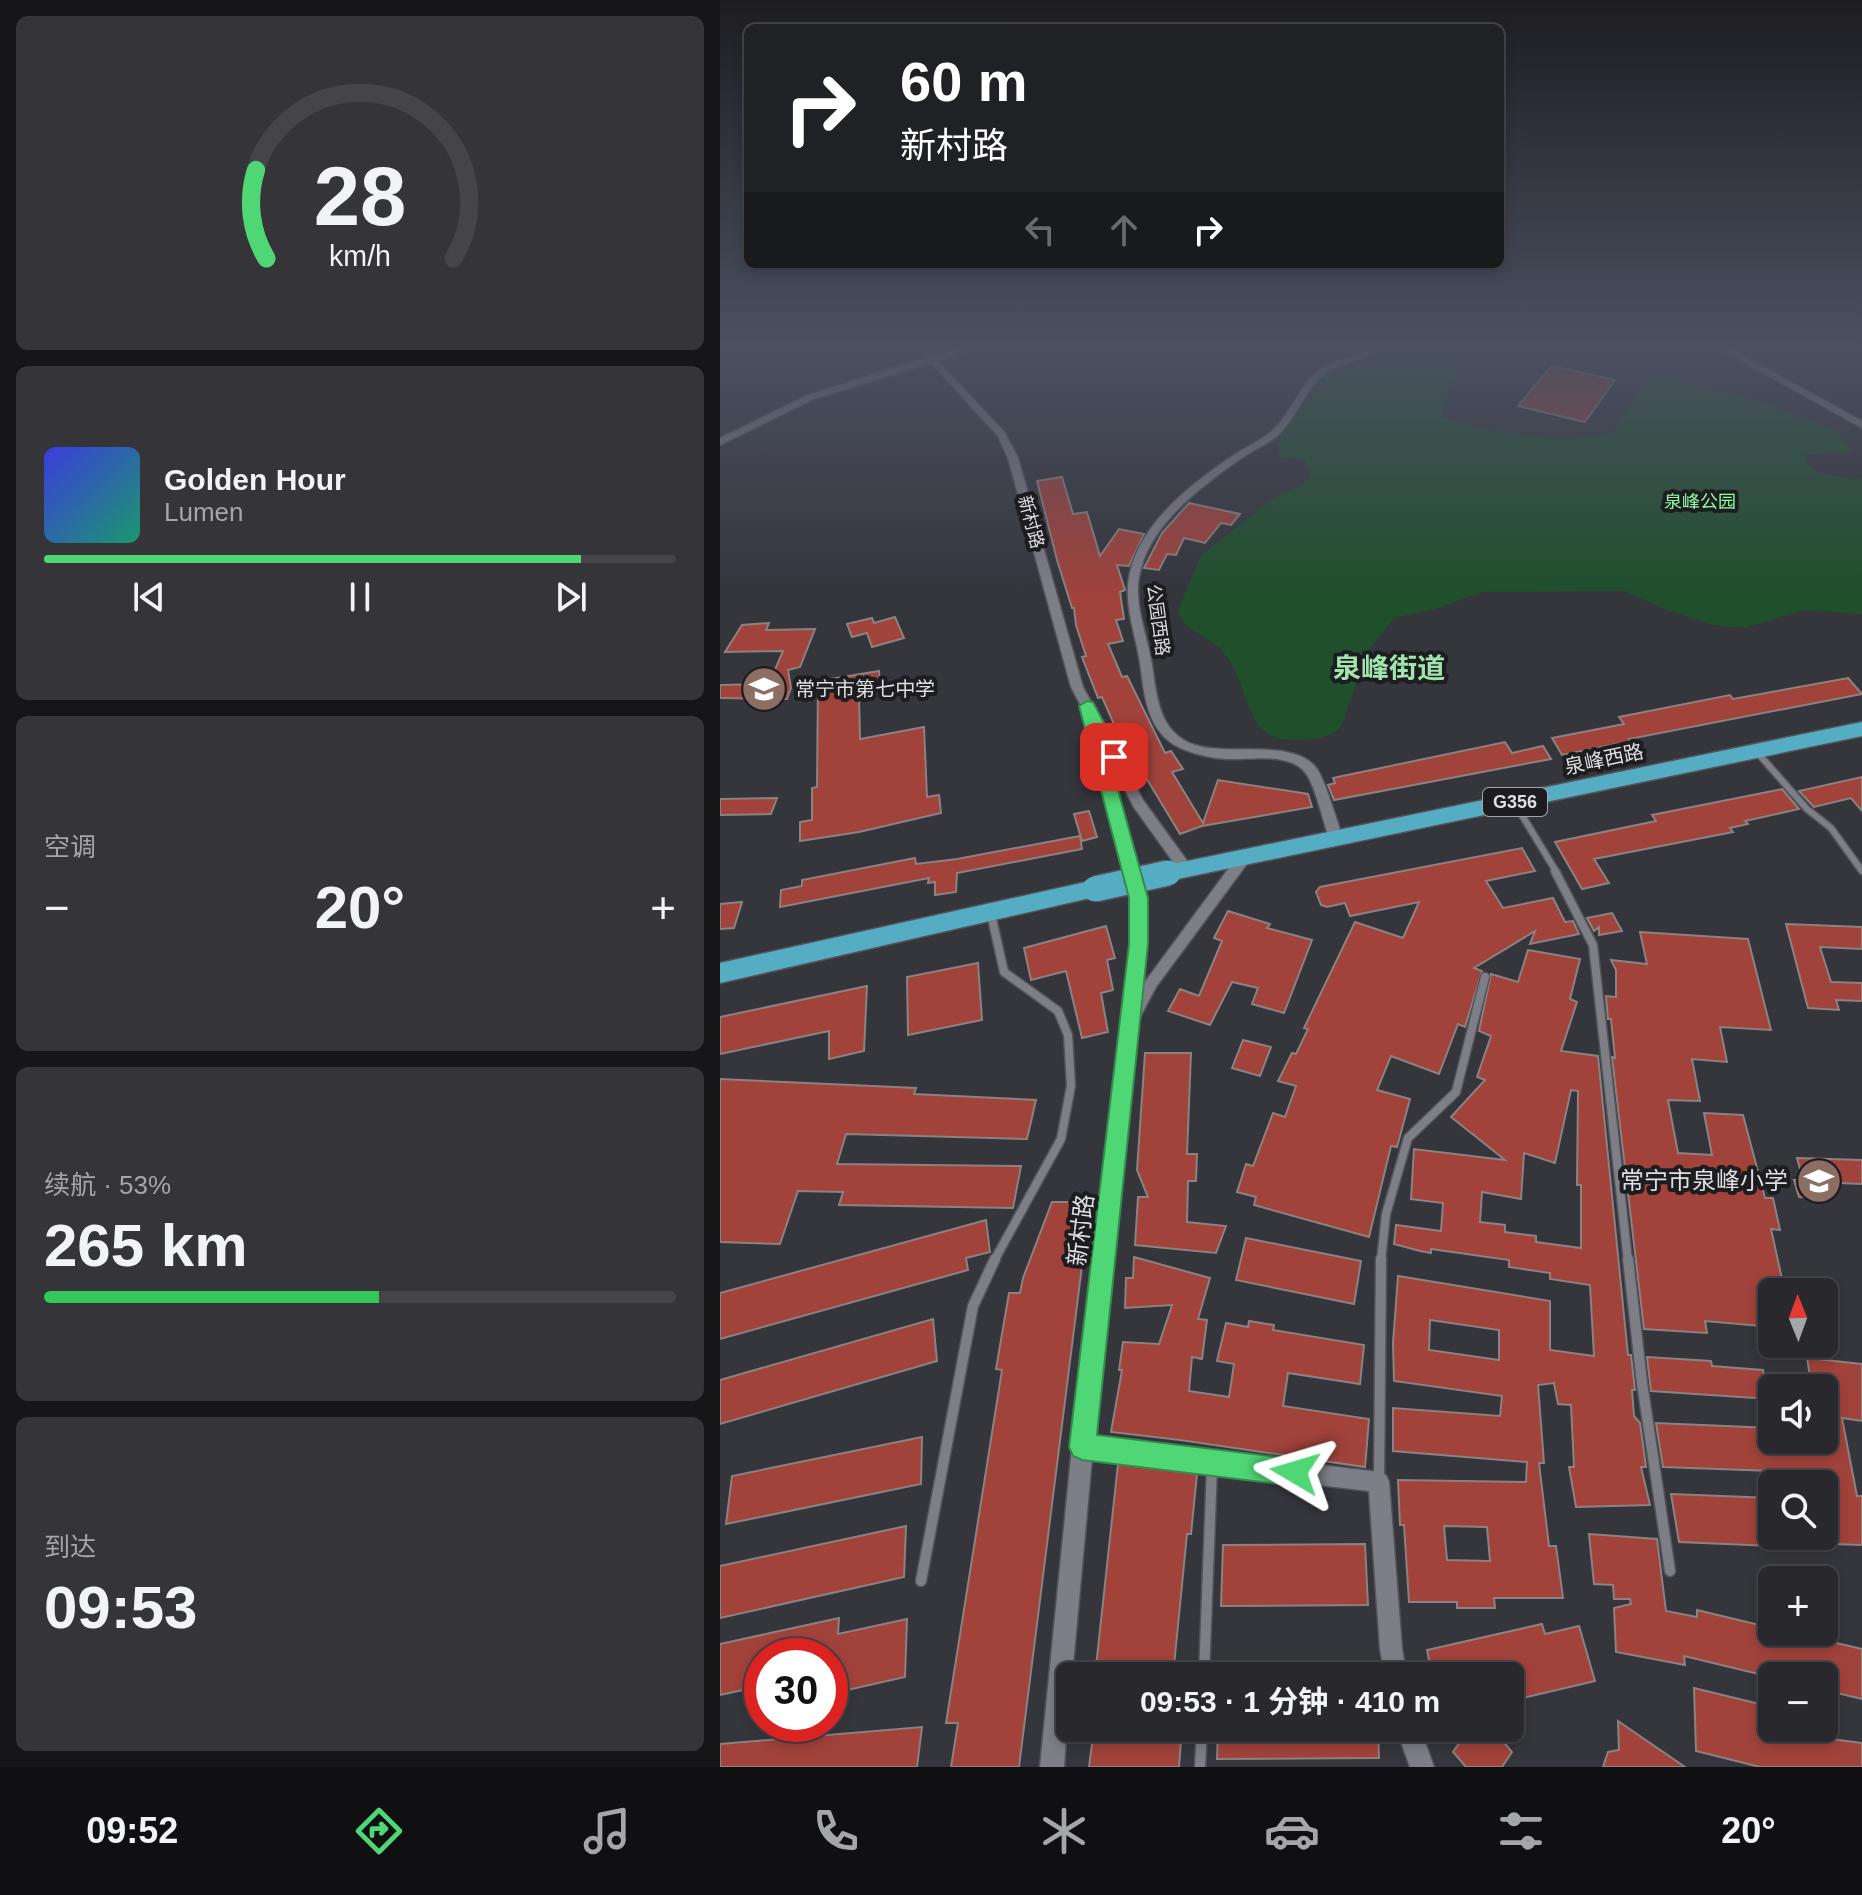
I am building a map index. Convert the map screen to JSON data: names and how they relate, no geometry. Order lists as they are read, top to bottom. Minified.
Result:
{"streets":{"highway":["泉峰西路","G356"],"street":["新村路","公园西路"]},"crossings":[["新村路","泉峰西路"],["新村路","G356"],["公园西路","泉峰西路"],["泉峰西路","G356"]],"districts":["泉峰街道"],"parks":["泉峰公园"],"places":{"school or university":["常宁市第七中学","常宁市泉峰小学"]},"north":"top","page":{"turn":["60 m","新村路"],"song":["Golden Hour","Lumen"],"tile":["空调",["续航 · 53%","265 km"],["到达","09:53"]],"heat":["−","20°","+"],"map_buttons":["+","−"],"limit":"30","trip":"09:53 · 1 分钟 · 410 m","tabs":["09:52","20°"],"gauge":["28","km/h"]}}
